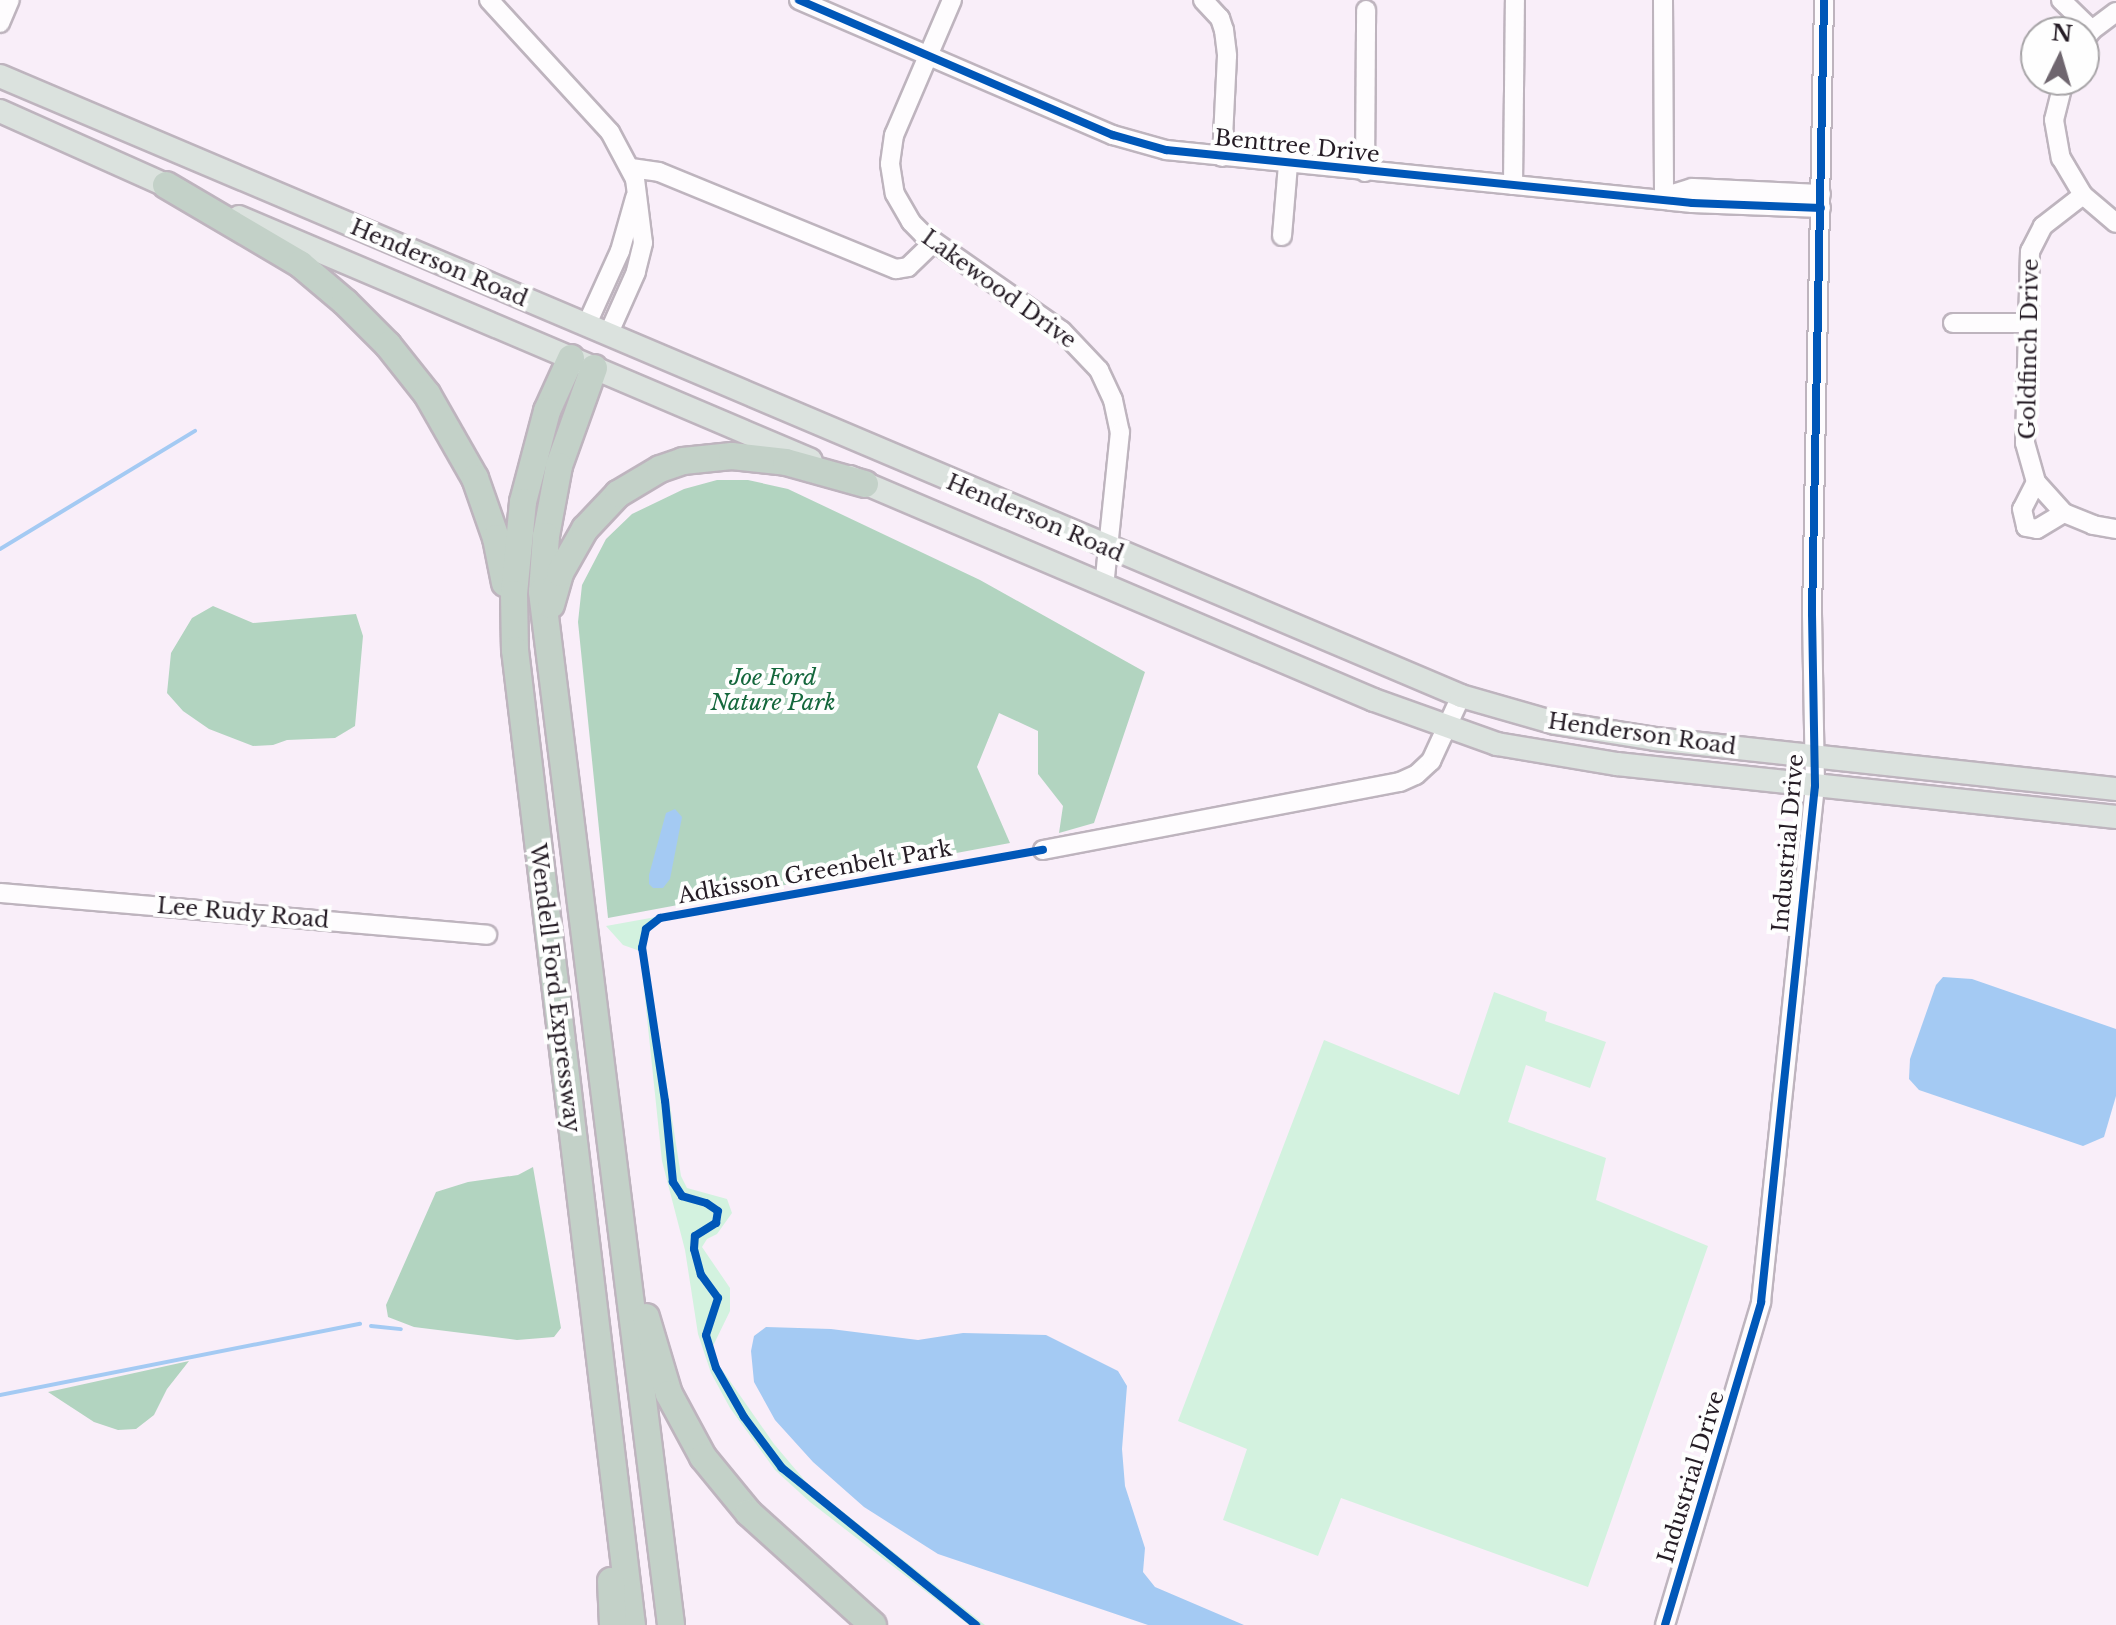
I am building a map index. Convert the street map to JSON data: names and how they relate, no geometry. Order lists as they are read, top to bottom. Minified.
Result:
{"streets":{"highway":["Wendell Ford Expressway"],"main road":["Henderson Road"],"street":["Benttree Drive","Lakewood Drive","Goldfinch Drive","Industrial Drive","Lee Rudy Road"],"cycle path":["Adkisson Greenbelt Park"]},"crossings":[["Benttree Drive","Lakewood Drive"],["Benttree Drive","Industrial Drive"],["Henderson Road","Lakewood Drive"],["Henderson Road","Industrial Drive"],["Henderson Road","Wendell Ford Expressway"]],"parks":["Joe Ford Nature Park"],"north":"top"}
